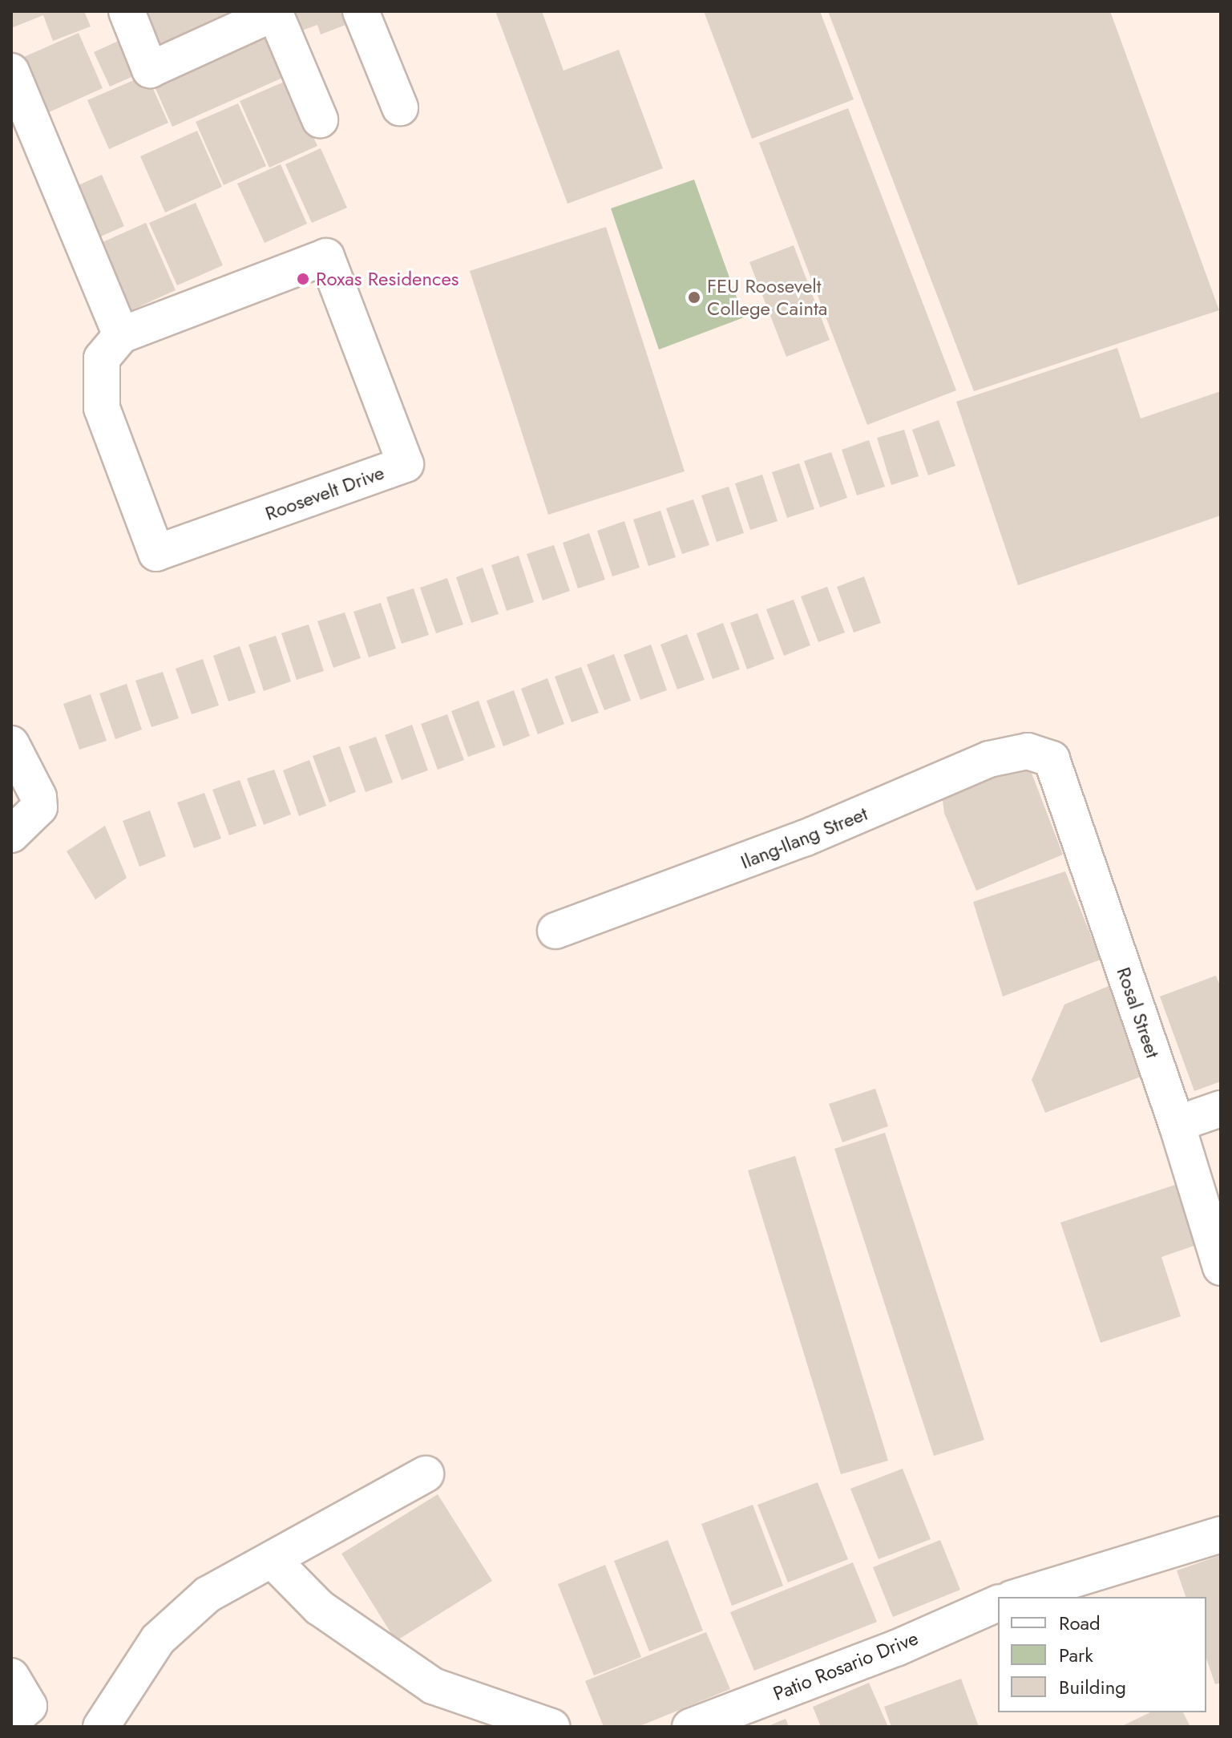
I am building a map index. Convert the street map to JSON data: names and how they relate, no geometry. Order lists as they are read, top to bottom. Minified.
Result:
{"streets":{"street":["Roosevelt Drive","Ilang-Ilang Street","Rosal Street","Patio Rosario Drive"]},"crossings":[["Ilang-Ilang Street","Rosal Street"]],"places":["Roxas Residences","FEU Roosevelt College Cainta"],"legend":["Road","Park","Building"]}
